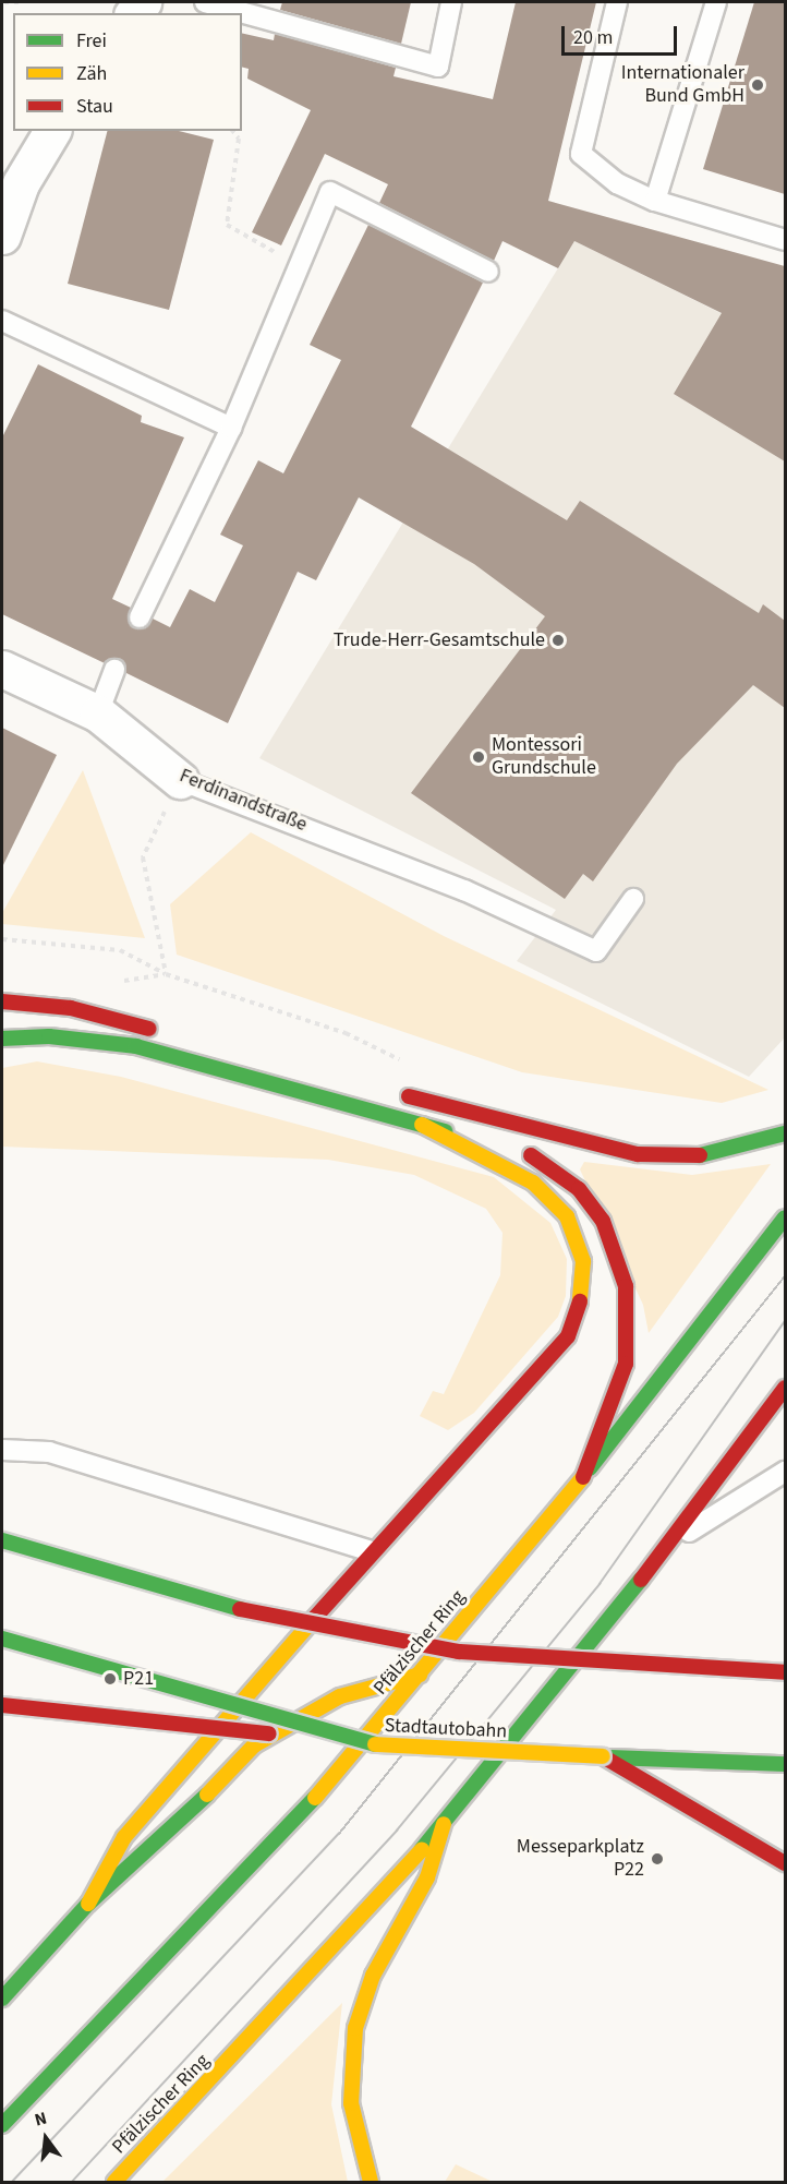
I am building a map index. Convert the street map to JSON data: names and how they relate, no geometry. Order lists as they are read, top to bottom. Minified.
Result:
{"streets":{"main road":["Pfälzischer Ring","Stadtautobahn"],"street":["Ferdinandstraße"]},"places":["Internationaler Bund GmbH","Trude-Herr-Gesamtschule","Montessori Grundschule","P21","Messeparkplatz P22"],"legend":["Frei","Zäh","Stau"],"scale_bar":"20 m","north":"top"}
